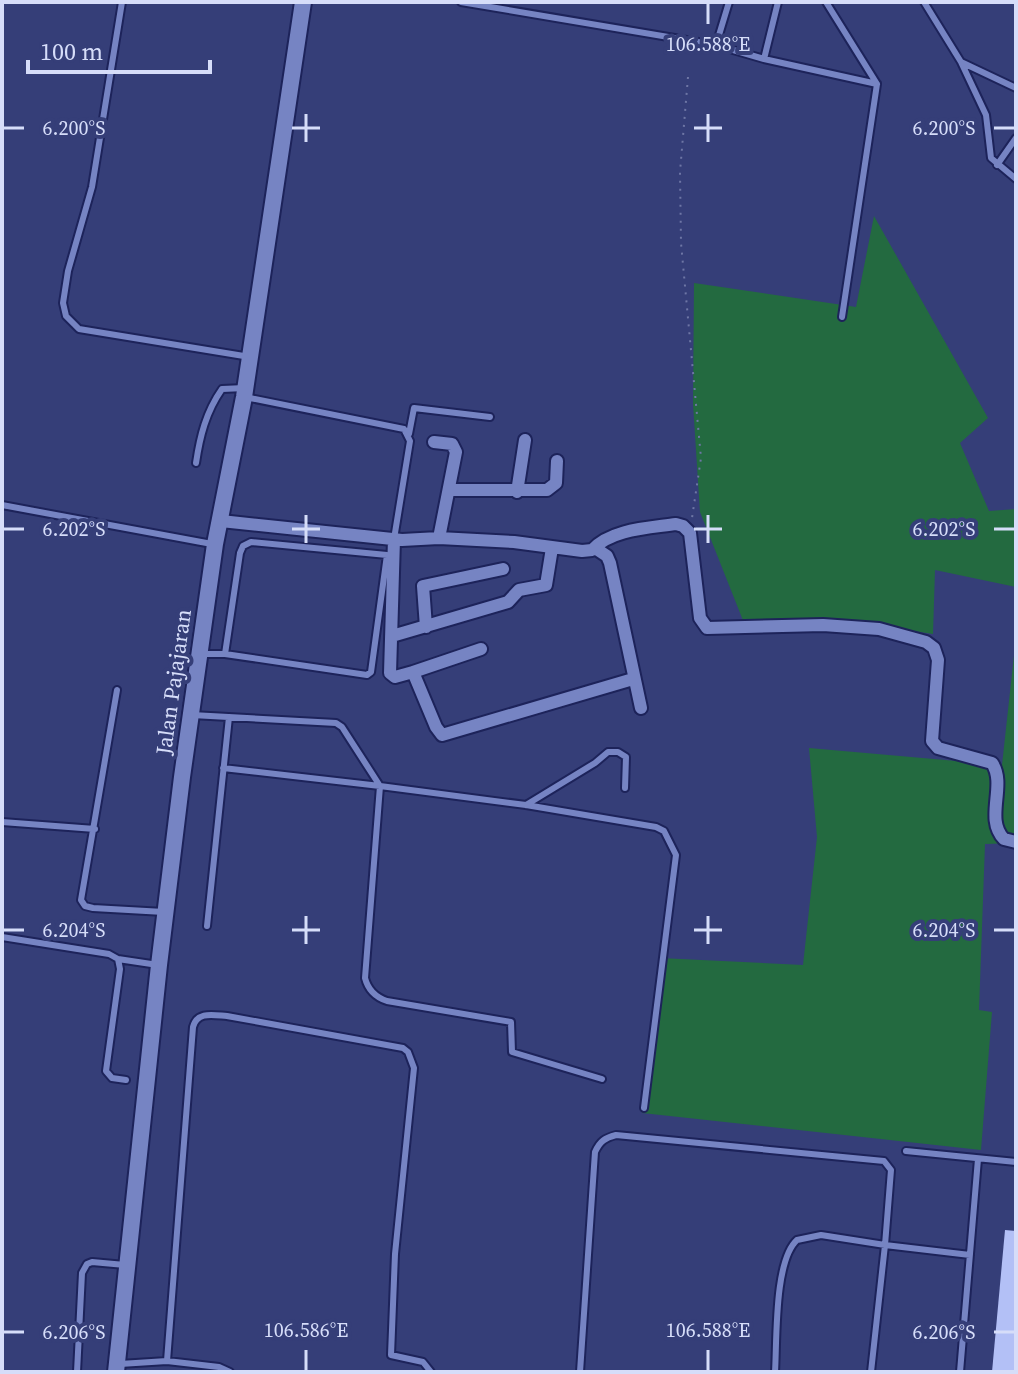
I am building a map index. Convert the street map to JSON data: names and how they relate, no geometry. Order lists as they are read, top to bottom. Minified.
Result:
{"streets":{"main road":["Jalan Pajajaran"]},"scale_bar":"100 m","coordinates":["106.588°E","6.200°S","6.202°S","6.204°S","106.586°E","6.206°S"]}
